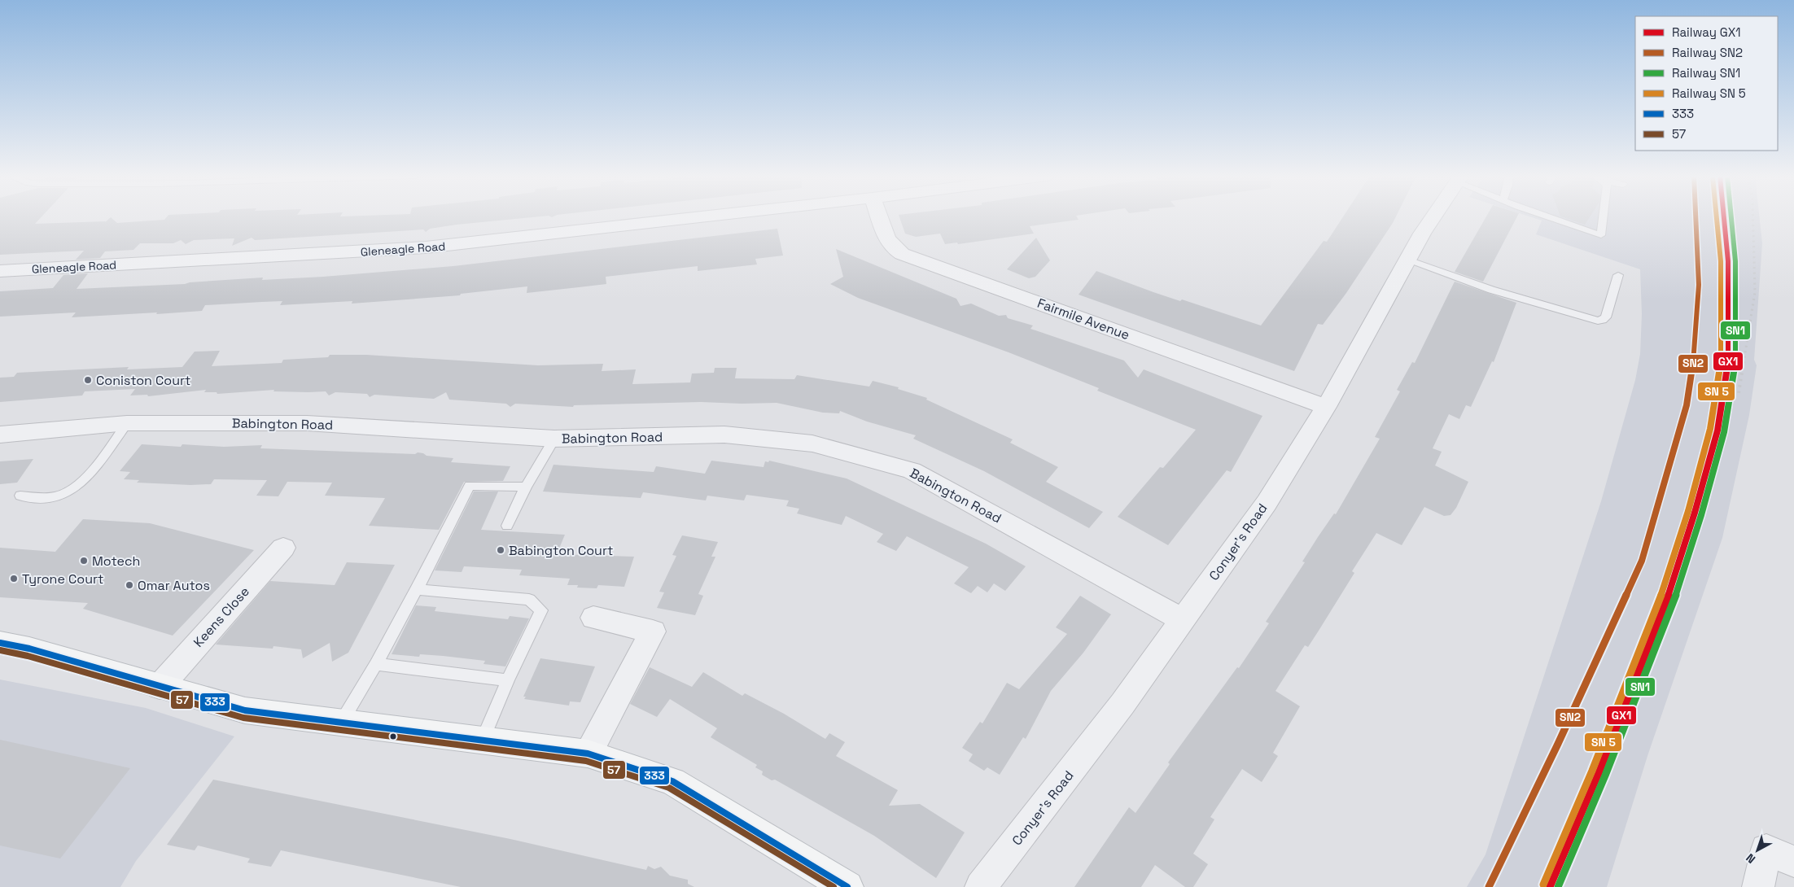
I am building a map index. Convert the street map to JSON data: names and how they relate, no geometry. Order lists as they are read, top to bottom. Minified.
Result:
{"streets":{"street":["Gleneagle Road","Fairmile Avenue","Babington Road","Conyer's Road","Keens Close"]},"crossings":[["Fairmile Avenue","Conyer's Road"],["Babington Road","Conyer's Road"]],"places":["Coniston Court","Babington Court","Motech","Tyrone Court","Omar Autos"],"lines":["rail line GX1","rail line SN2","rail line SN1","transit line 333","transit line 57"],"legend":["Railway GX1","Railway SN2","Railway SN1","Railway SN 5","333","57"],"north":"bottom left"}
